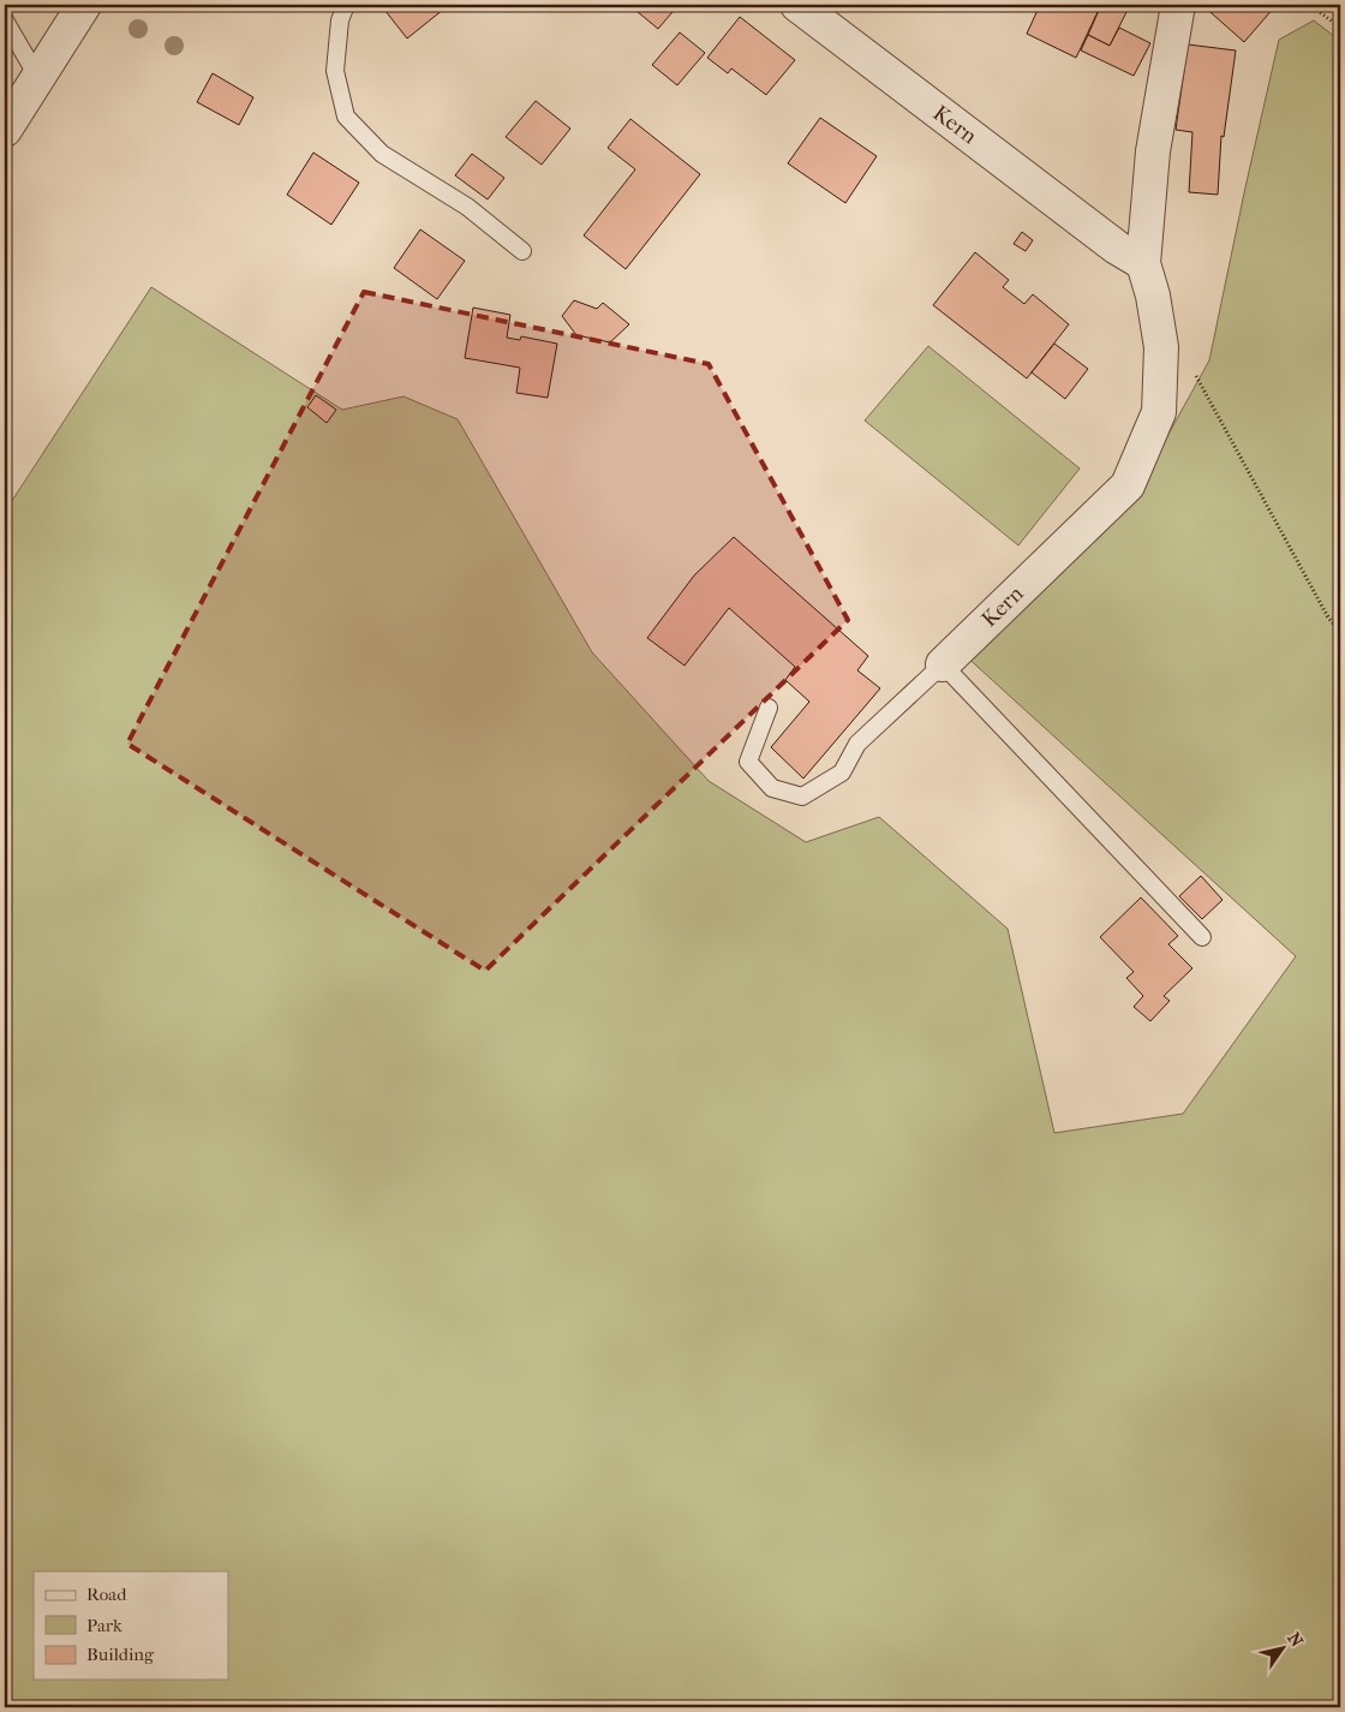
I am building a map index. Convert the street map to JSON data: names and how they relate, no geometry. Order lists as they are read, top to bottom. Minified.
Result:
{"streets":{"street":["Kern"]},"legend":["Road","Park","Building"],"north":"top right"}
